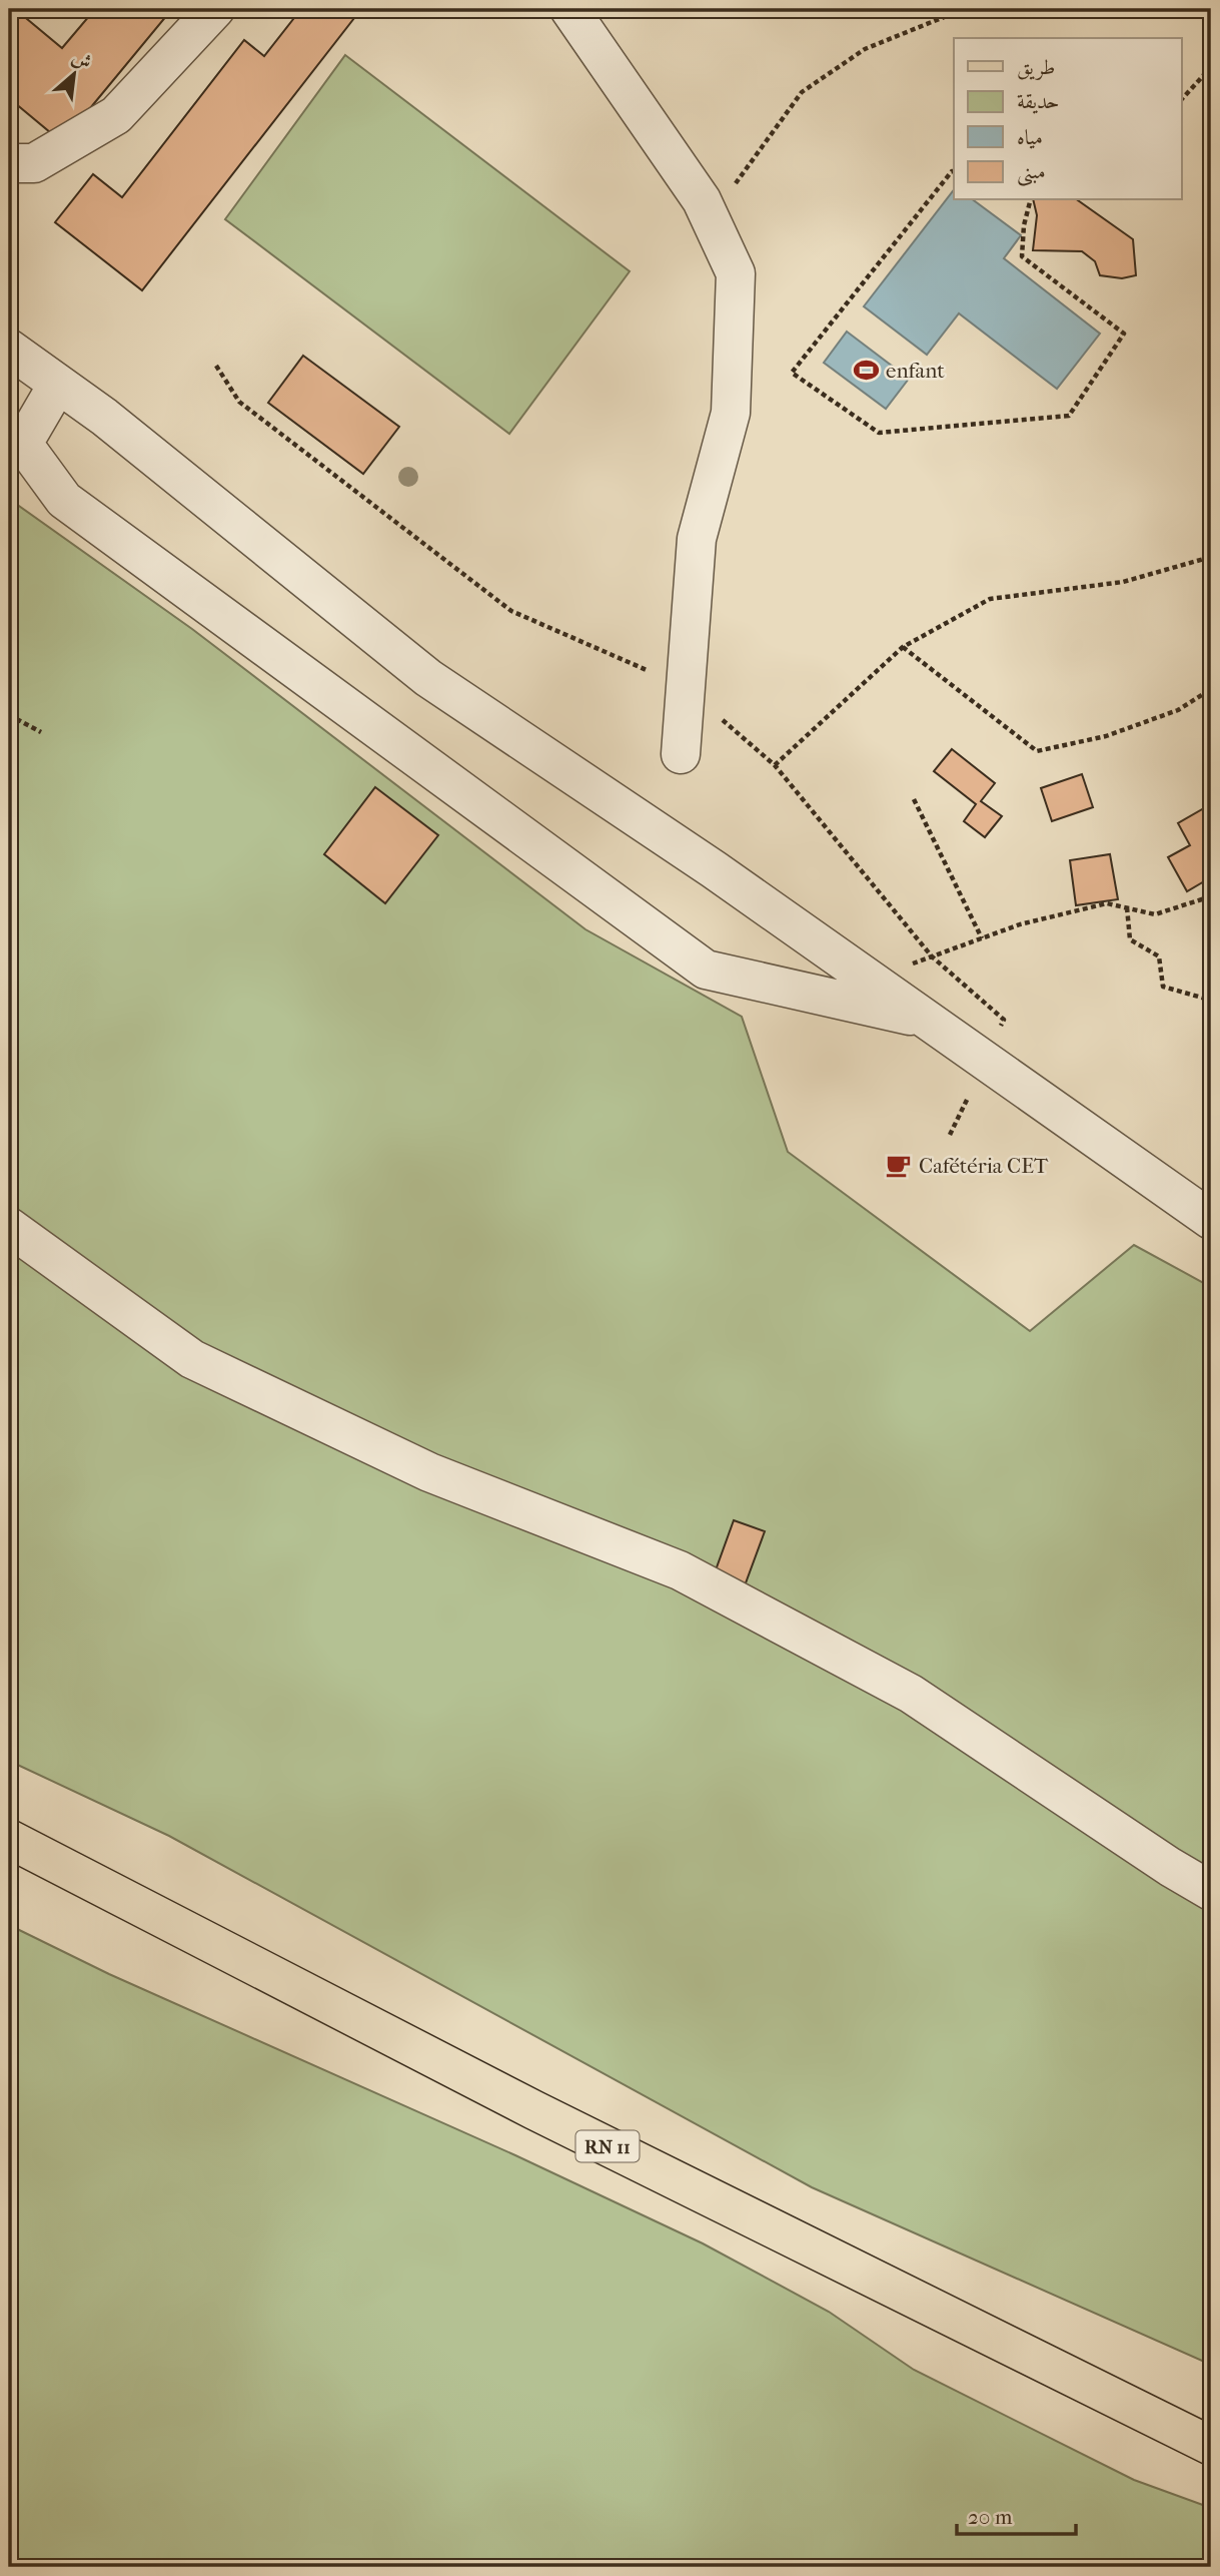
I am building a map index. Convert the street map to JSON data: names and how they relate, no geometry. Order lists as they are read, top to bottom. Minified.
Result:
{"streets":{"main road":["RN 11"]},"places":{"sports":["enfant"],"cafe":["Cafétéria CET"]},"legend":["طريق","حديقة","مياه","مبنى"],"scale_bar":"20 m","north":"top right"}
